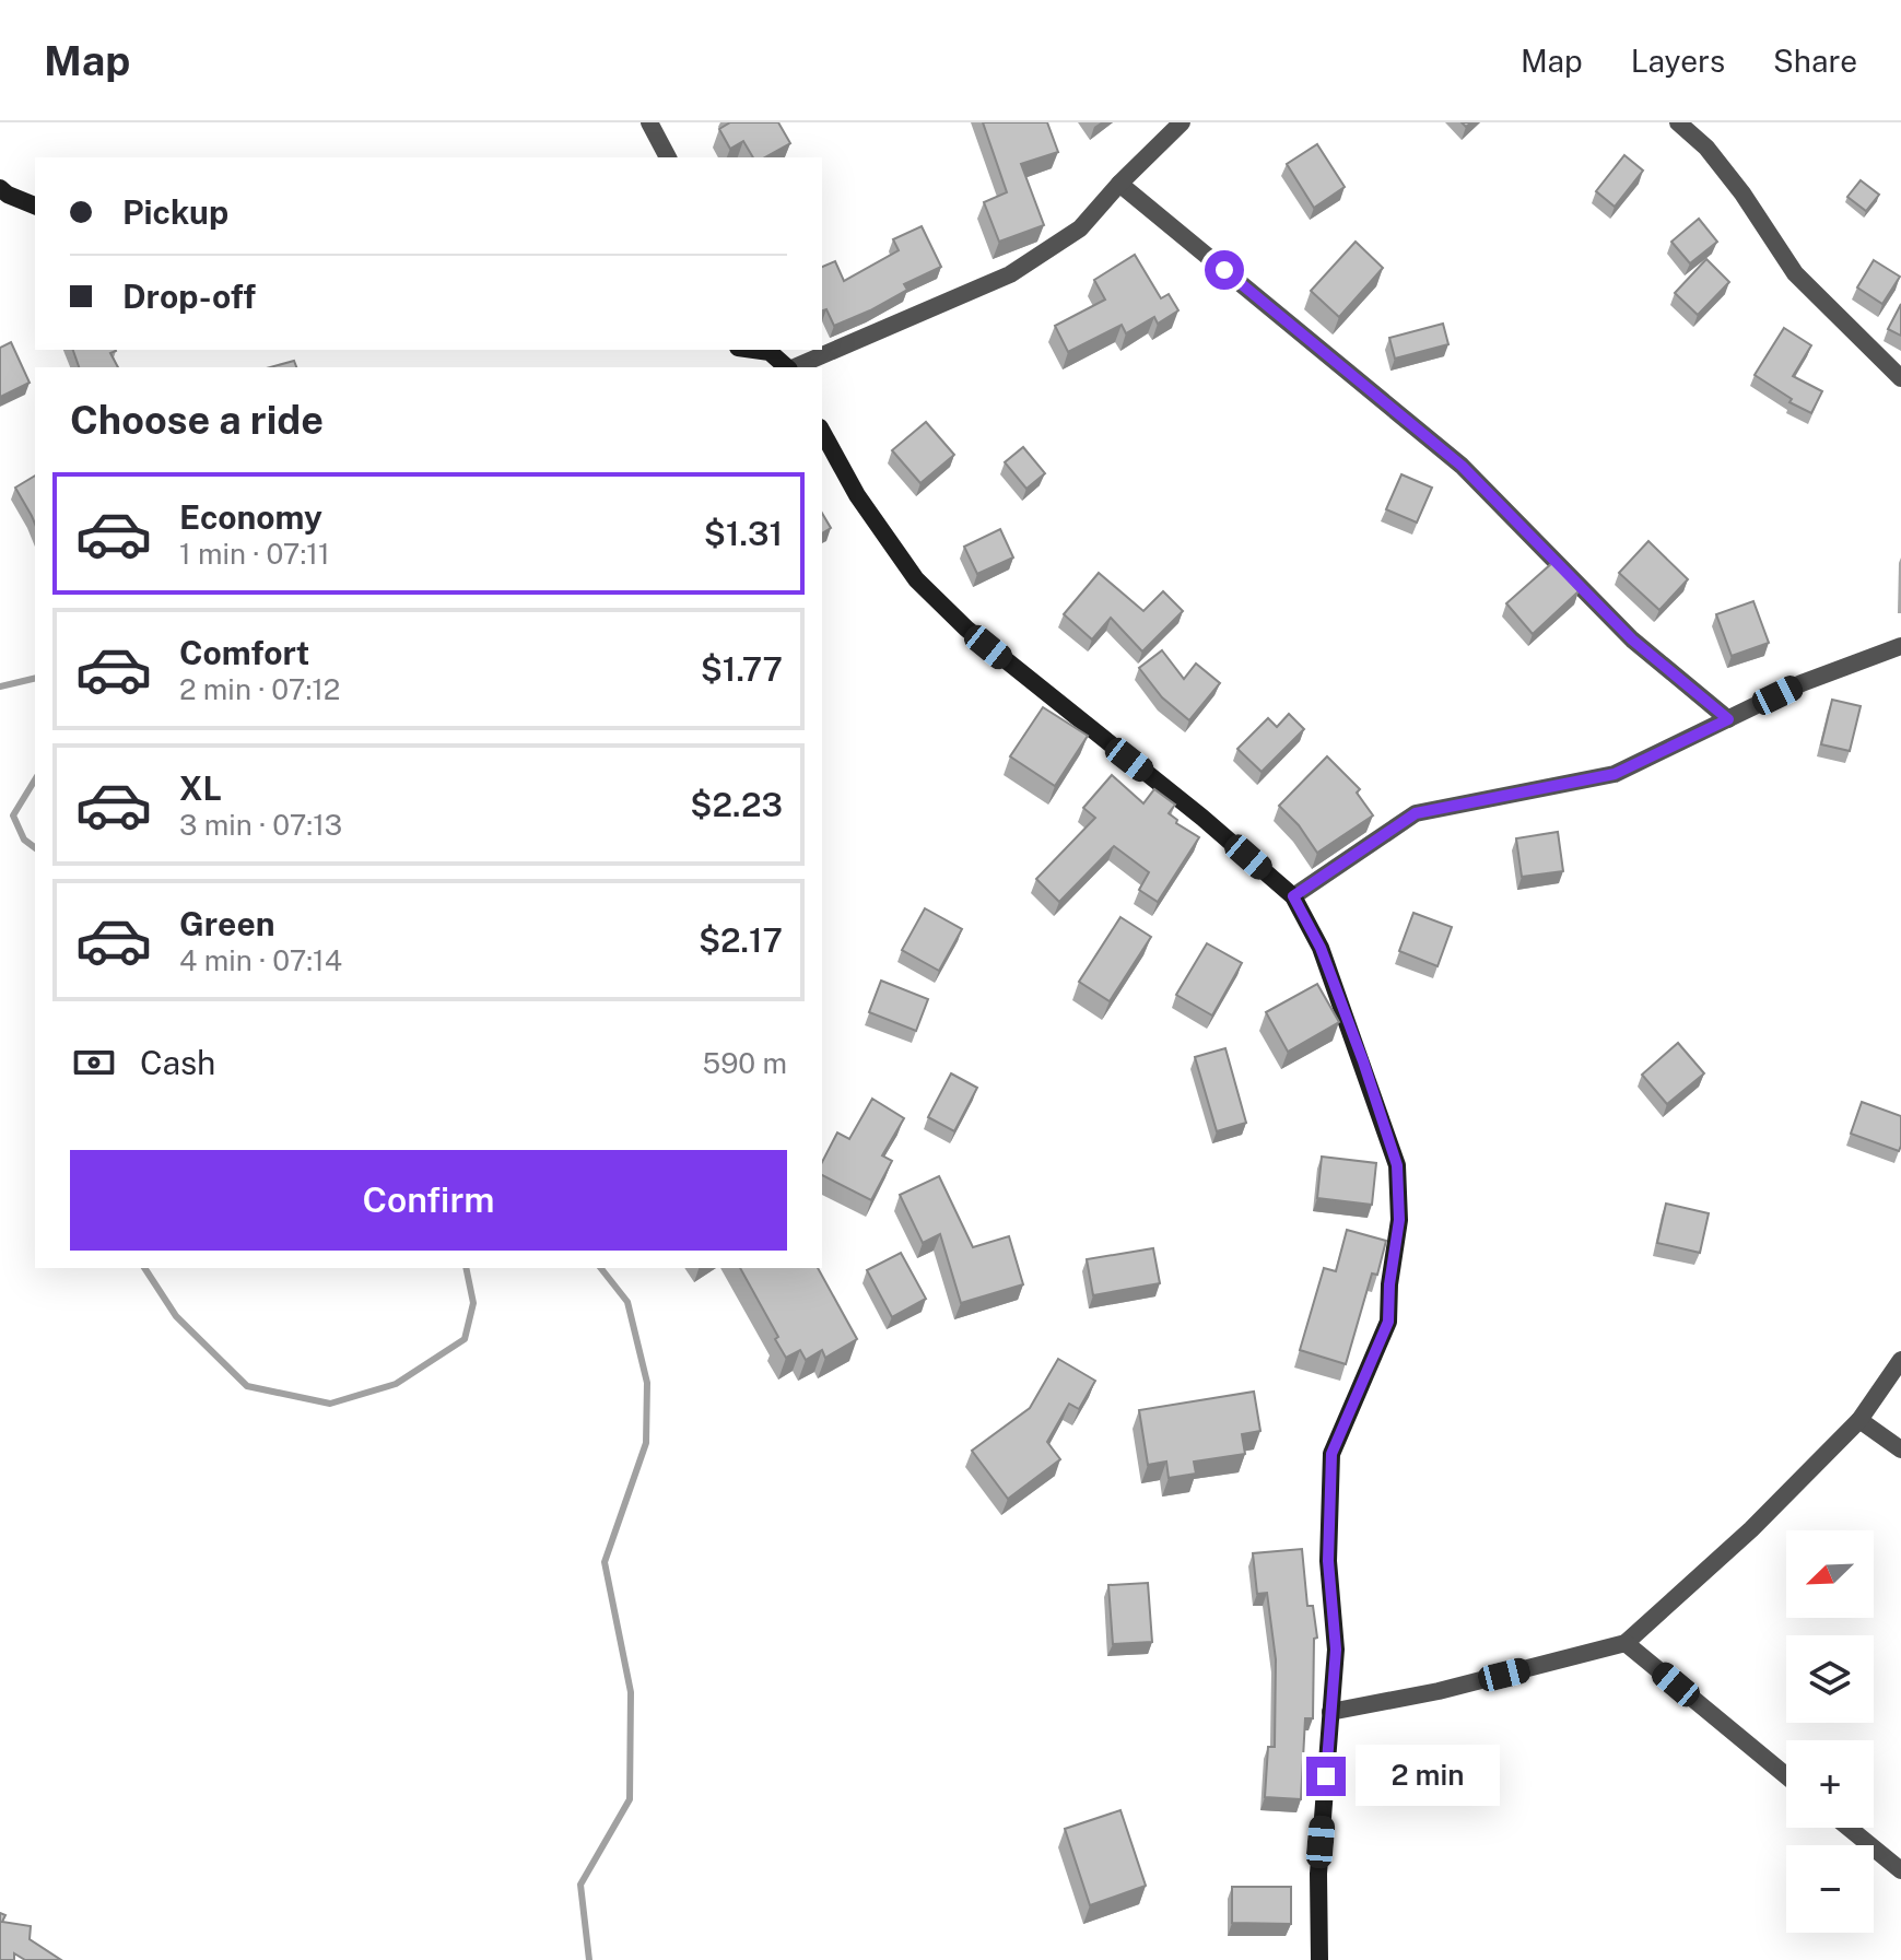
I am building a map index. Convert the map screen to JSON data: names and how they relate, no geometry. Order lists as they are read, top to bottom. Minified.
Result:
{"north":"bottom left","page":{"header":"Map","nav":["Map","Layers","Share"],"banner":["Pickup","Drop-off"],"heading":"Choose a ride","list":[{"name":"Economy","note":"1 min · 07:11","value":"$1.31"},{"name":"Comfort","note":"2 min · 07:12","value":"$1.77"},{"name":"XL","note":"3 min · 07:13","value":"$2.23"},{"name":"Green","note":"4 min · 07:14","value":"$2.17"}],"pay":["Cash","590 m"],"buttons":"Confirm","map_buttons":["+","−"],"bubble":"2 min"}}
